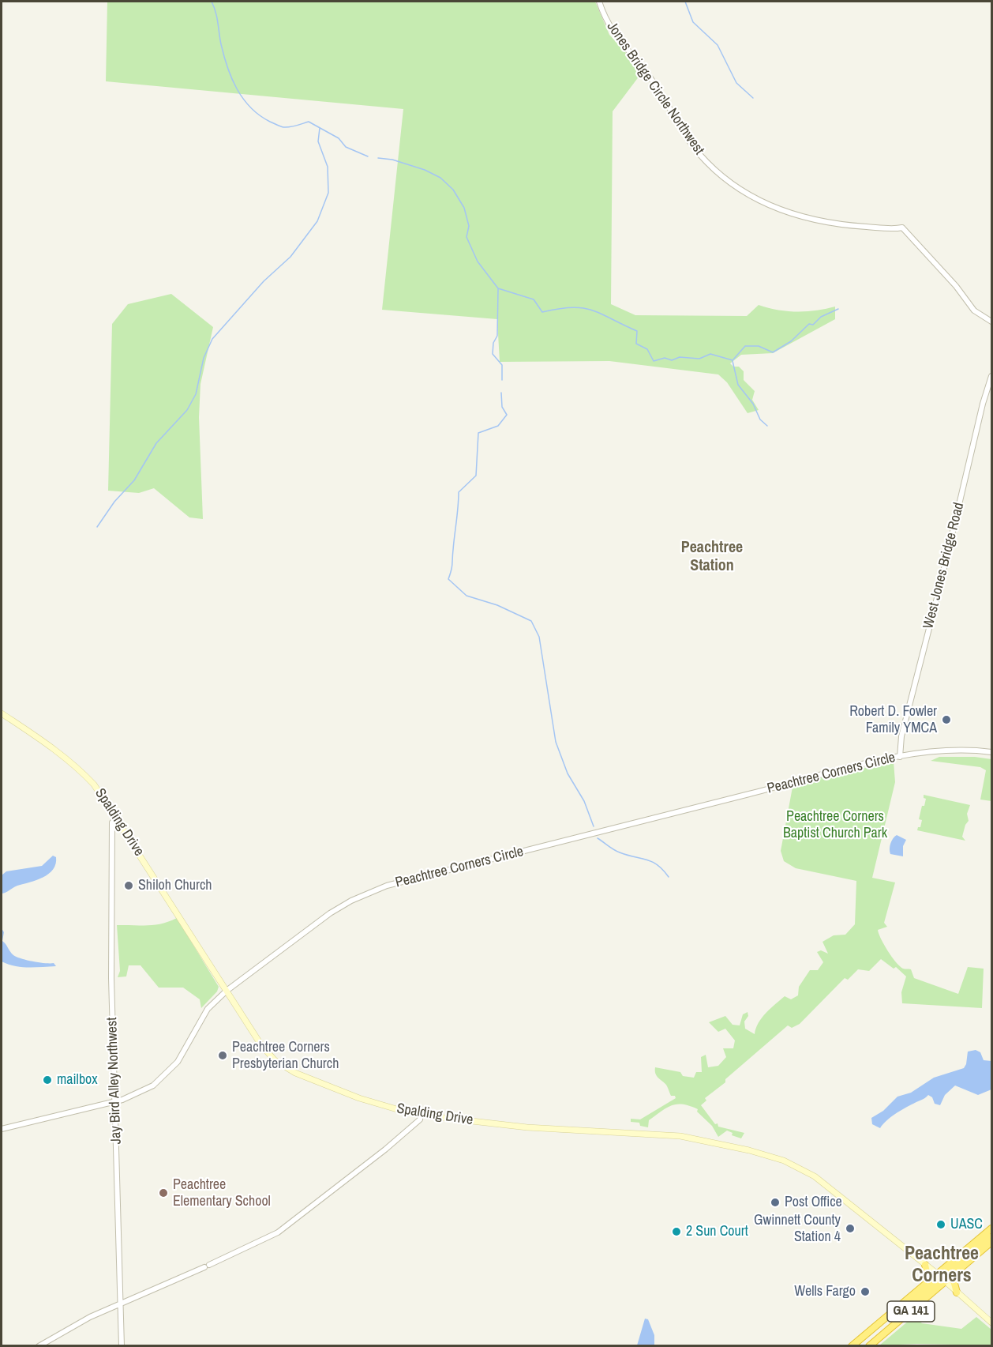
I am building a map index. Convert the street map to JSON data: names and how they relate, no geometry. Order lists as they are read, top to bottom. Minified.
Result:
{"streets":{"highway":["GA 141"],"main road":["Spalding Drive"],"street":["Jones Bridge Circle Northwest","West Jones Bridge Road","Peachtree Corners Circle","Jay Bird Alley Northwest"]},"crossings":[["West Jones Bridge Road","Peachtree Corners Circle"],["Peachtree Corners Circle","Spalding Drive"],["Peachtree Corners Circle","Jay Bird Alley Northwest"],["Spalding Drive","Jay Bird Alley Northwest"],["Spalding Drive","GA 141"]],"districts":["Peachtree Station","Peachtree Corners"],"parks":["Peachtree Corners Baptist Church Park"],"places":["Robert D. Fowler Family YMCA","Shiloh Church","Peachtree Corners Presbyterian Church","mailbox","Peachtree Elementary School","Post Office","UASC","Gwinnett County Station 4","2 Sun Court","Wells Fargo"]}
